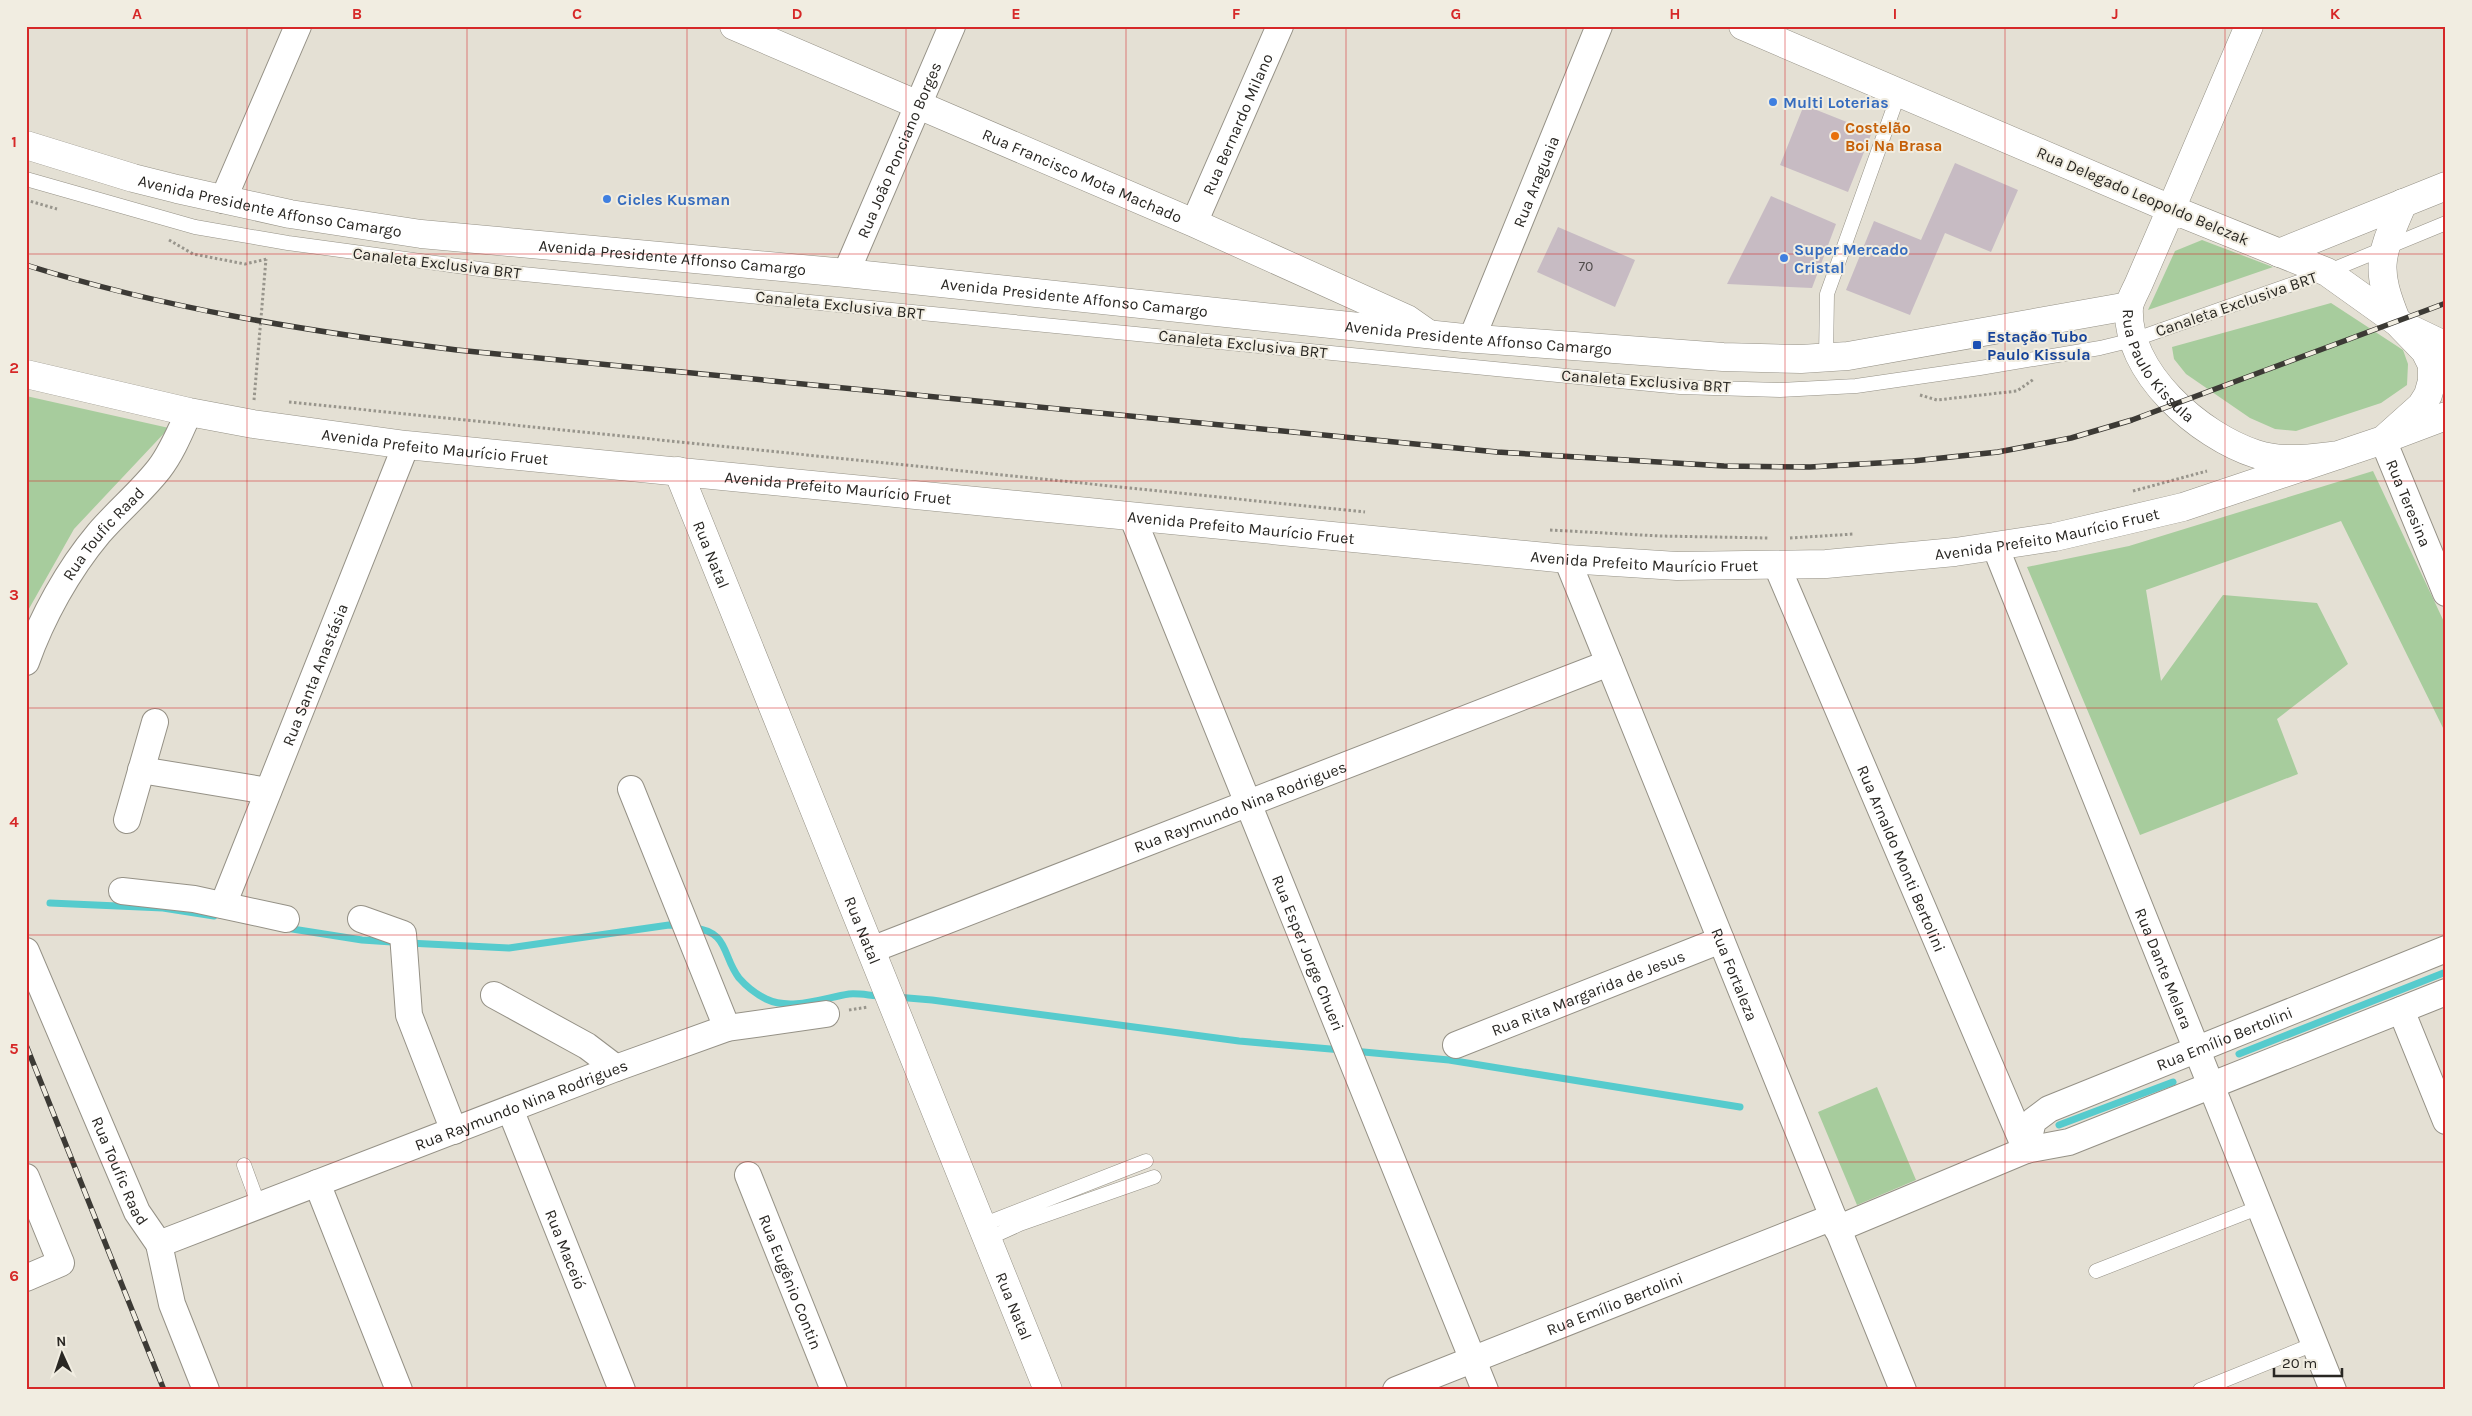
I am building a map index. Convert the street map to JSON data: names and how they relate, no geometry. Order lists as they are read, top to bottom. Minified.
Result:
{"streets":{"main road":["Rua Francisco Mota Machado","Rua Delegado Leopoldo Belczak","Avenida Presidente Affonso Camargo","Rua Paulo Kissula","Avenida Prefeito Maurício Fruet","Rua Natal"],"street":["Rua Bernardo Milano","Rua João Ponciano Borges","Rua Araguaia","Rua Teresina","Rua Toufic Raad","Rua Santa Anastásia","Rua Raymundo Nina Rodrigues","Rua Arnaldo Monti Bertolini","Rua Esper Jorge Chueri","Rua Dante Melara","Rua Fortaleza","Rua Rita Margarida de Jesus","Rua Emílio Bertolini","Rua Maceió","Rua Eugênio Contin"],"lane":["Canaleta Exclusiva BRT"]},"crossings":[["Rua Bernardo Milano","Rua Francisco Mota Machado"],["Rua João Ponciano Borges","Rua Francisco Mota Machado"],["Rua João Ponciano Borges","Avenida Presidente Affonso Camargo"],["Rua Francisco Mota Machado","Avenida Presidente Affonso Camargo"],["Rua Araguaia","Avenida Presidente Affonso Camargo"],["Rua Delegado Leopoldo Belczak","Canaleta Exclusiva BRT"],["Rua Delegado Leopoldo Belczak","Rua Paulo Kissula"],["Rua Delegado Leopoldo Belczak","Avenida Prefeito Maurício Fruet"],["Rua Delegado Leopoldo Belczak","Rua Teresina"],["Avenida Presidente Affonso Camargo","Rua Paulo Kissula"],["Canaleta Exclusiva BRT","Rua Paulo Kissula"],["Rua Paulo Kissula","Avenida Prefeito Maurício Fruet"],["Avenida Prefeito Maurício Fruet","Rua Teresina"],["Avenida Prefeito Maurício Fruet","Rua Toufic Raad"],["Avenida Prefeito Maurício Fruet","Rua Natal"],["Avenida Prefeito Maurício Fruet","Rua Santa Anastásia"],["Avenida Prefeito Maurício Fruet","Rua Arnaldo Monti Bertolini"],["Avenida Prefeito Maurício Fruet","Rua Esper Jorge Chueri"],["Avenida Prefeito Maurício Fruet","Rua Dante Melara"],["Avenida Prefeito Maurício Fruet","Rua Fortaleza"],["Rua Toufic Raad","Rua Raymundo Nina Rodrigues"],["Rua Natal","Rua Raymundo Nina Rodrigues"],["Rua Raymundo Nina Rodrigues","Rua Esper Jorge Chueri"],["Rua Raymundo Nina Rodrigues","Rua Fortaleza"],["Rua Raymundo Nina Rodrigues","Rua Maceió"],["Rua Arnaldo Monti Bertolini","Rua Emílio Bertolini"],["Rua Esper Jorge Chueri","Rua Emílio Bertolini"],["Rua Dante Melara","Rua Emílio Bertolini"],["Rua Fortaleza","Rua Rita Margarida de Jesus"],["Rua Fortaleza","Rua Emílio Bertolini"]],"places":{"other":["Multi Loterias","Costelão Boi Na Brasa","Cicles Kusman","Super Mercado Cristal"],"transit":["Estação Tubo Paulo Kissula"]},"house_numbers":["70"],"scale_bar":"20 m","north":"top","grid":{"columns":["A","B","C","D","E","F","G","H","I","J","K"],"rows":["1","2","3","4","5","6"]}}
